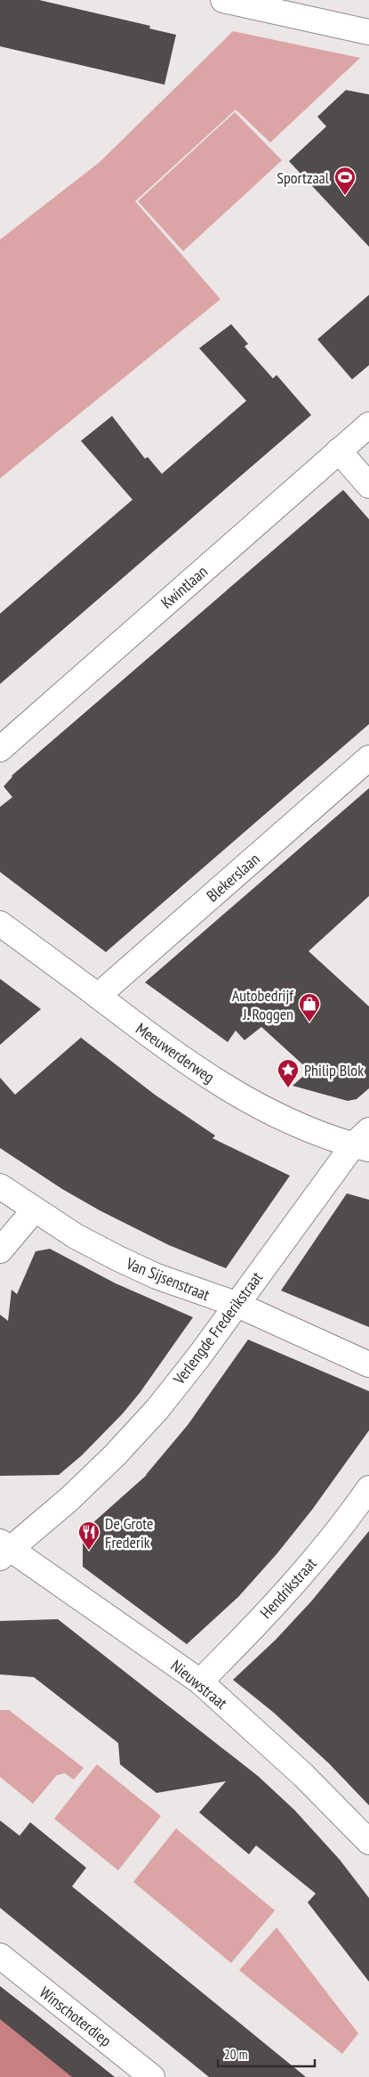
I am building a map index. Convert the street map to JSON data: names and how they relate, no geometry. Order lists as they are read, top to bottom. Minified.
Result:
{"streets":{"street":["Kwintlaan","Blekerslaan","Meeuwerderweg","Van Sijsenstraat","Verlengde Frederikstraat","Hendrikstraat","Nieuwstraat","Winschoterdiep"]},"crossings":[["Blekerslaan","Meeuwerderweg"],["Meeuwerderweg","Verlengde Frederikstraat"],["Van Sijsenstraat","Verlengde Frederikstraat"],["Verlengde Frederikstraat","Nieuwstraat"],["Hendrikstraat","Nieuwstraat"]],"places":{"sports":["Sportzaal"],"shop":["Autobedrijf J. Roggen"],"place":["Philip Blok"],"restaurant":["De Grote Frederik"]},"scale_bar":"20 m"}
